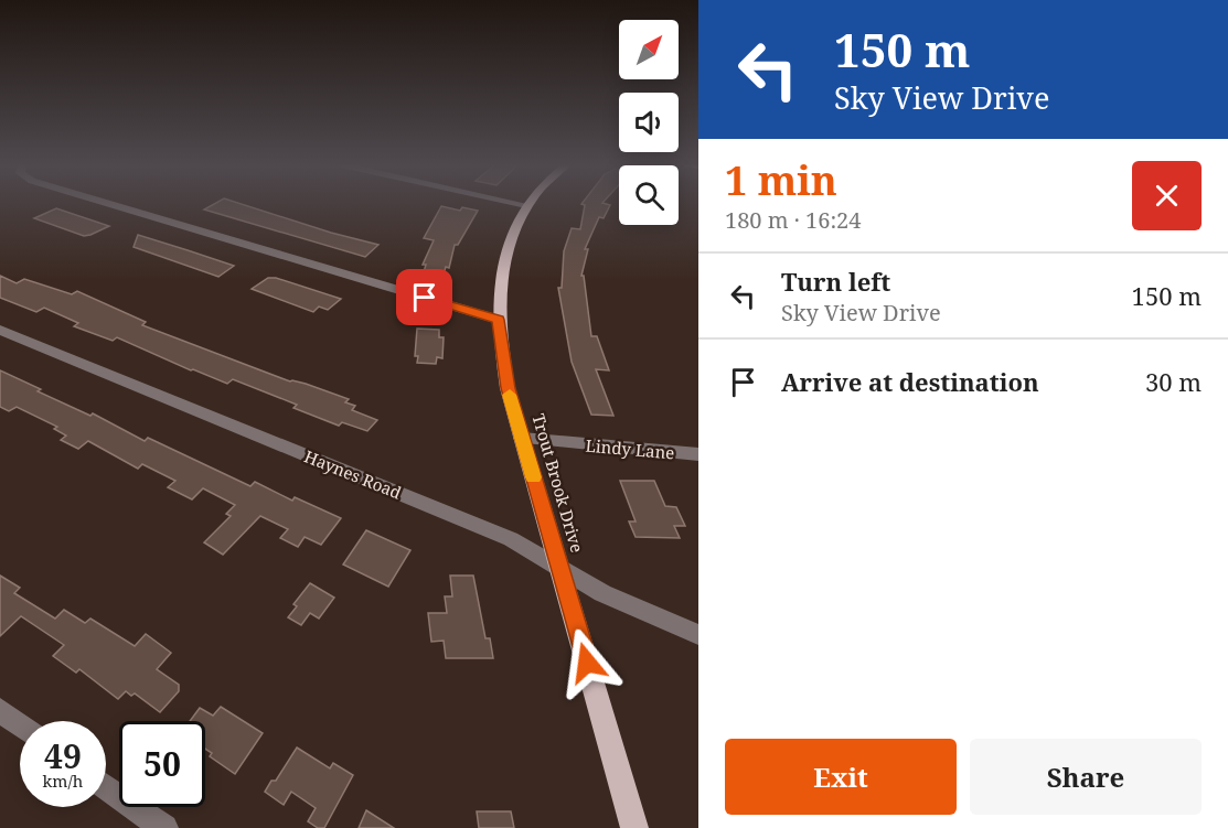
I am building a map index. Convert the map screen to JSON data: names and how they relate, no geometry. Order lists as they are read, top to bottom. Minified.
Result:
{"streets":{"main road":["Trout Brook Drive"],"street":["Lindy Lane","Haynes Road"]},"crossings":[["Lindy Lane","Trout Brook Drive"],["Haynes Road","Trout Brook Drive"]],"north":"top right","page":{"turn":["150 m","Sky View Drive"],"heading":["1 min","180 m · 16:24"],"list":[{"name":"Turn left","note":"Sky View Drive","value":"150 m"},{"name":"Arrive at destination","value":"30 m"}],"speed":"49 km/h","limit":"50","buttons":["Exit","Share"]}}
